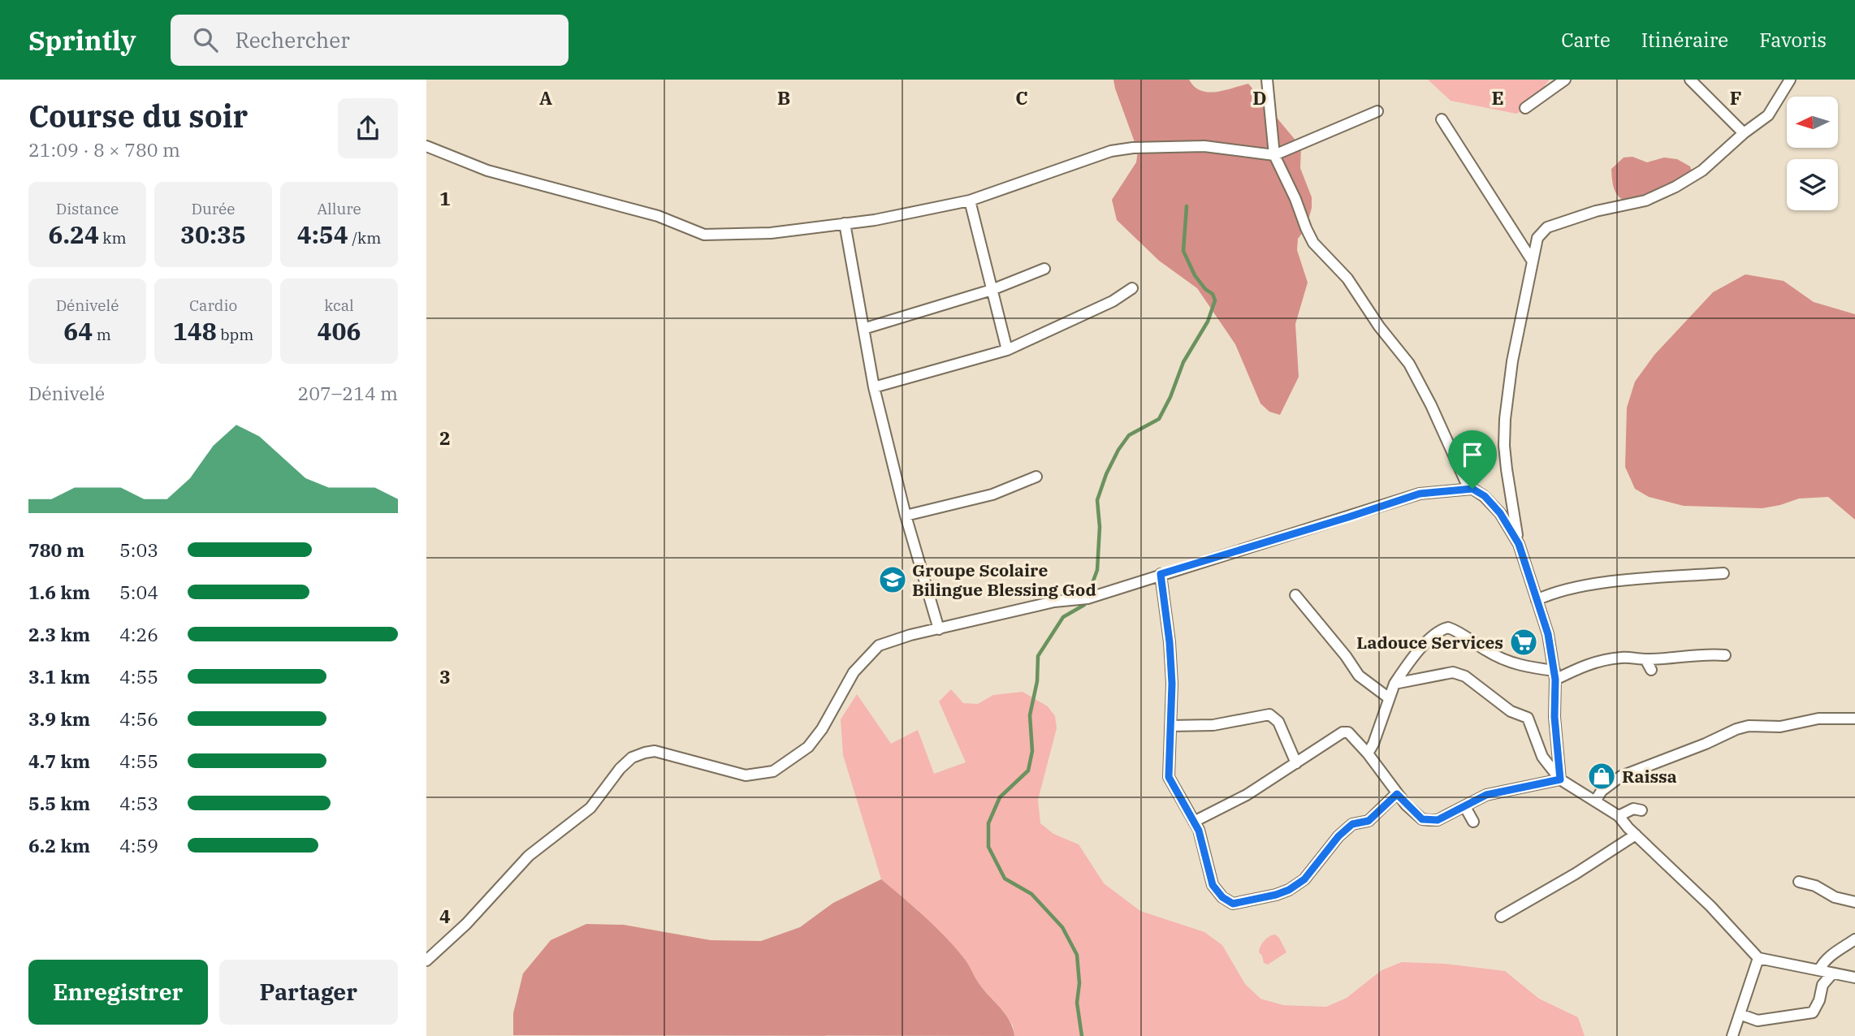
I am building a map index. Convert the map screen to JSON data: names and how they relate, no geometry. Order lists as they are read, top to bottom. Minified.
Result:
{"places":{"school or university":["Groupe Scolaire Bilingue Blessing God"],"supermarket":["Ladouce Services"],"shop":["Raissa"]},"north":"left","page":{"header":"Sprintly","search":"Rechercher","nav":["Carte","Itinéraire","Favoris"],"heading":["Course du soir","21:09 · 8 × 780 m"],"stats":[["Distance","6.24 km"],["Durée","30:35"],["Allure","4:54 /km"],["Dénivelé","64 m"],["Cardio","148 bpm"],["kcal","406"]],"chart":["Dénivelé","207–214 m"],"list":[{"name":"780 m","note":"5:03"},{"name":"1.6 km","note":"5:04"},{"name":"2.3 km","note":"4:26"},{"name":"3.1 km","note":"4:55"},{"name":"3.9 km","note":"4:56"},{"name":"4.7 km","note":"4:55"},{"name":"5.5 km","note":"4:53"},{"name":"6.2 km","note":"4:59"}],"buttons":["Enregistrer","Partager"]},"grid":{"columns":["A","B","C","D","E","F"],"rows":["1","2","3","4"]}}
